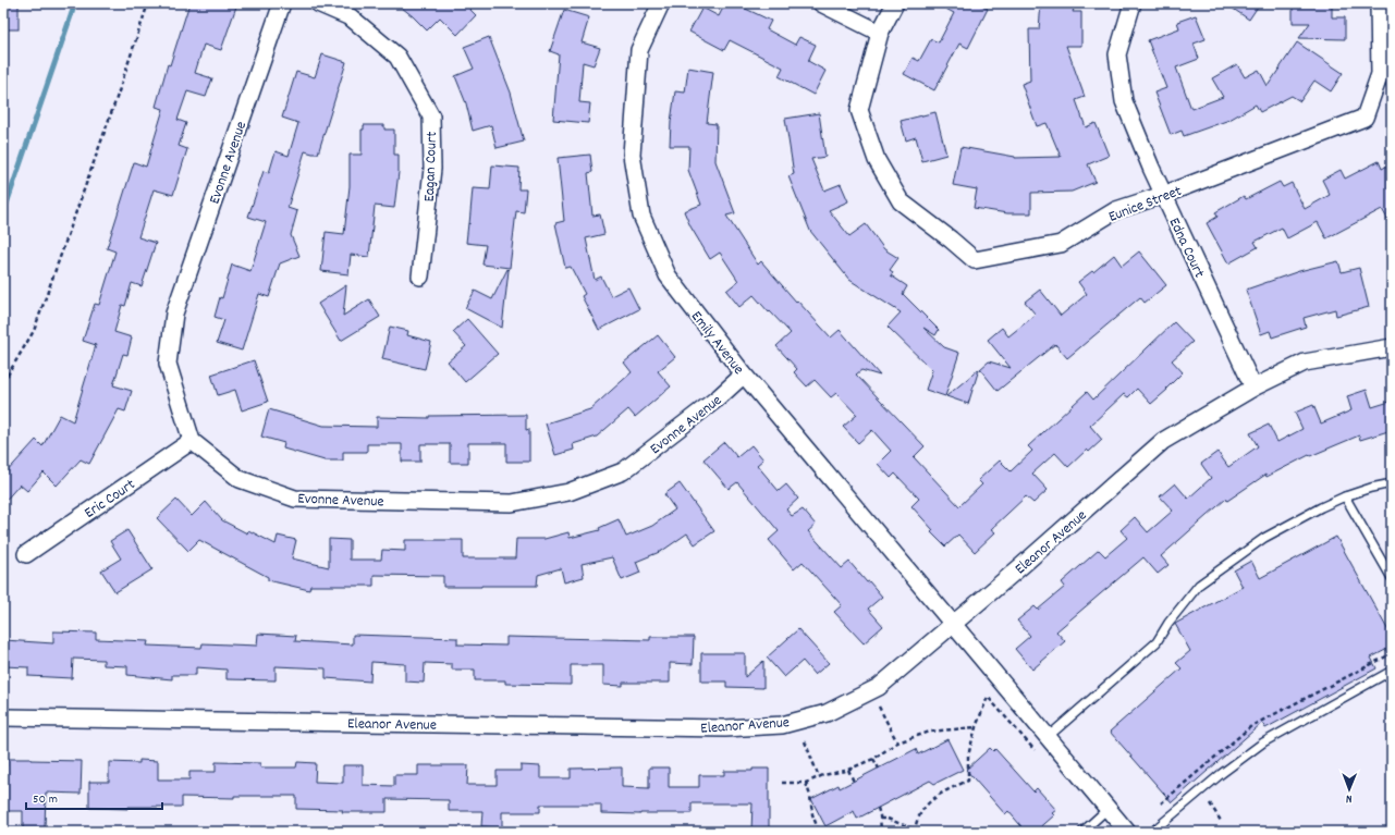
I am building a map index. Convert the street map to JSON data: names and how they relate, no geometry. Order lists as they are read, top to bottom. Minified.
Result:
{"streets":{"street":["Evonne Avenue","Eagan Court","Eunice Street","Edna Court","Emily Avenue","Eric Court","Eleanor Avenue"]},"crossings":[["Evonne Avenue","Emily Avenue"],["Evonne Avenue","Eric Court"],["Eunice Street","Edna Court"],["Edna Court","Eleanor Avenue"],["Emily Avenue","Eleanor Avenue"]],"scale_bar":"50 m","north":"bottom"}
